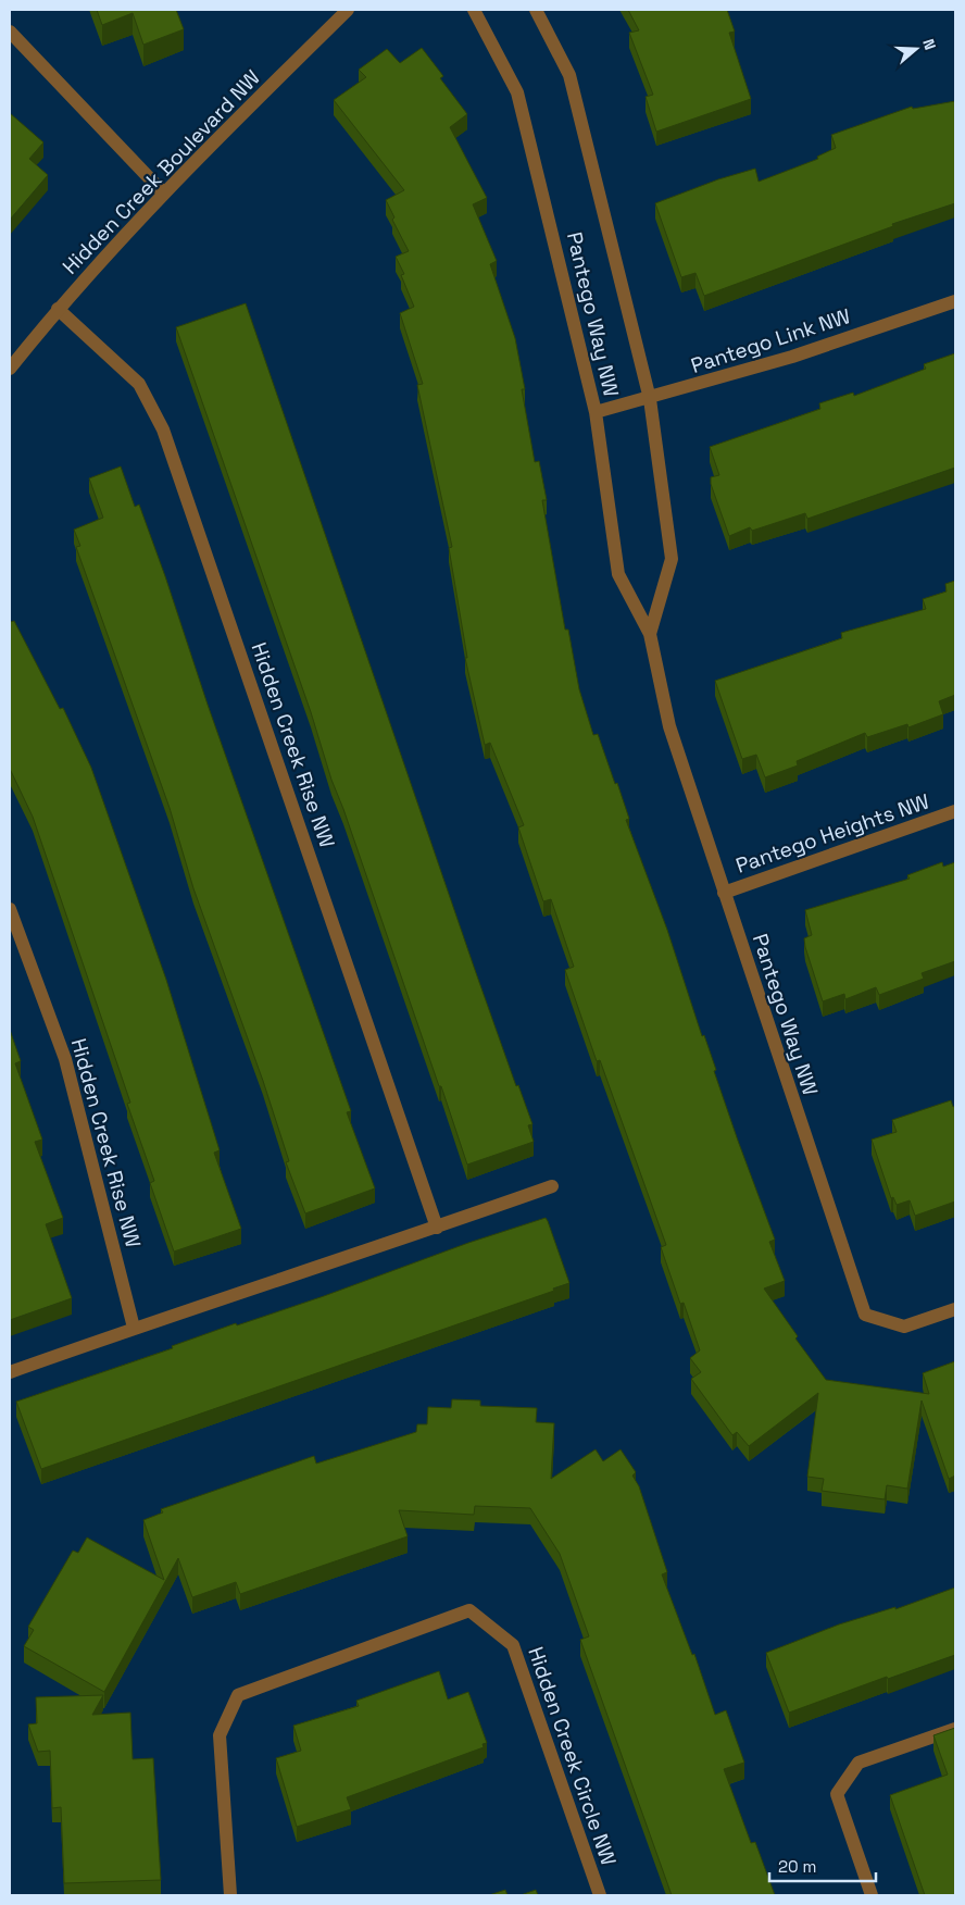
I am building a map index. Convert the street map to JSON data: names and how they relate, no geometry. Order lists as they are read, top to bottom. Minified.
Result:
{"streets":{"street":["Hidden Creek Boulevard NW","Pantego Way NW","Pantego Link NW","Hidden Creek Rise NW","Pantego Heights NW","Hidden Creek Circle NW"]},"crossings":[["Hidden Creek Boulevard NW","Hidden Creek Rise NW"],["Pantego Way NW","Pantego Link NW"],["Pantego Way NW","Pantego Heights NW"]],"scale_bar":"20 m","north":"right"}
